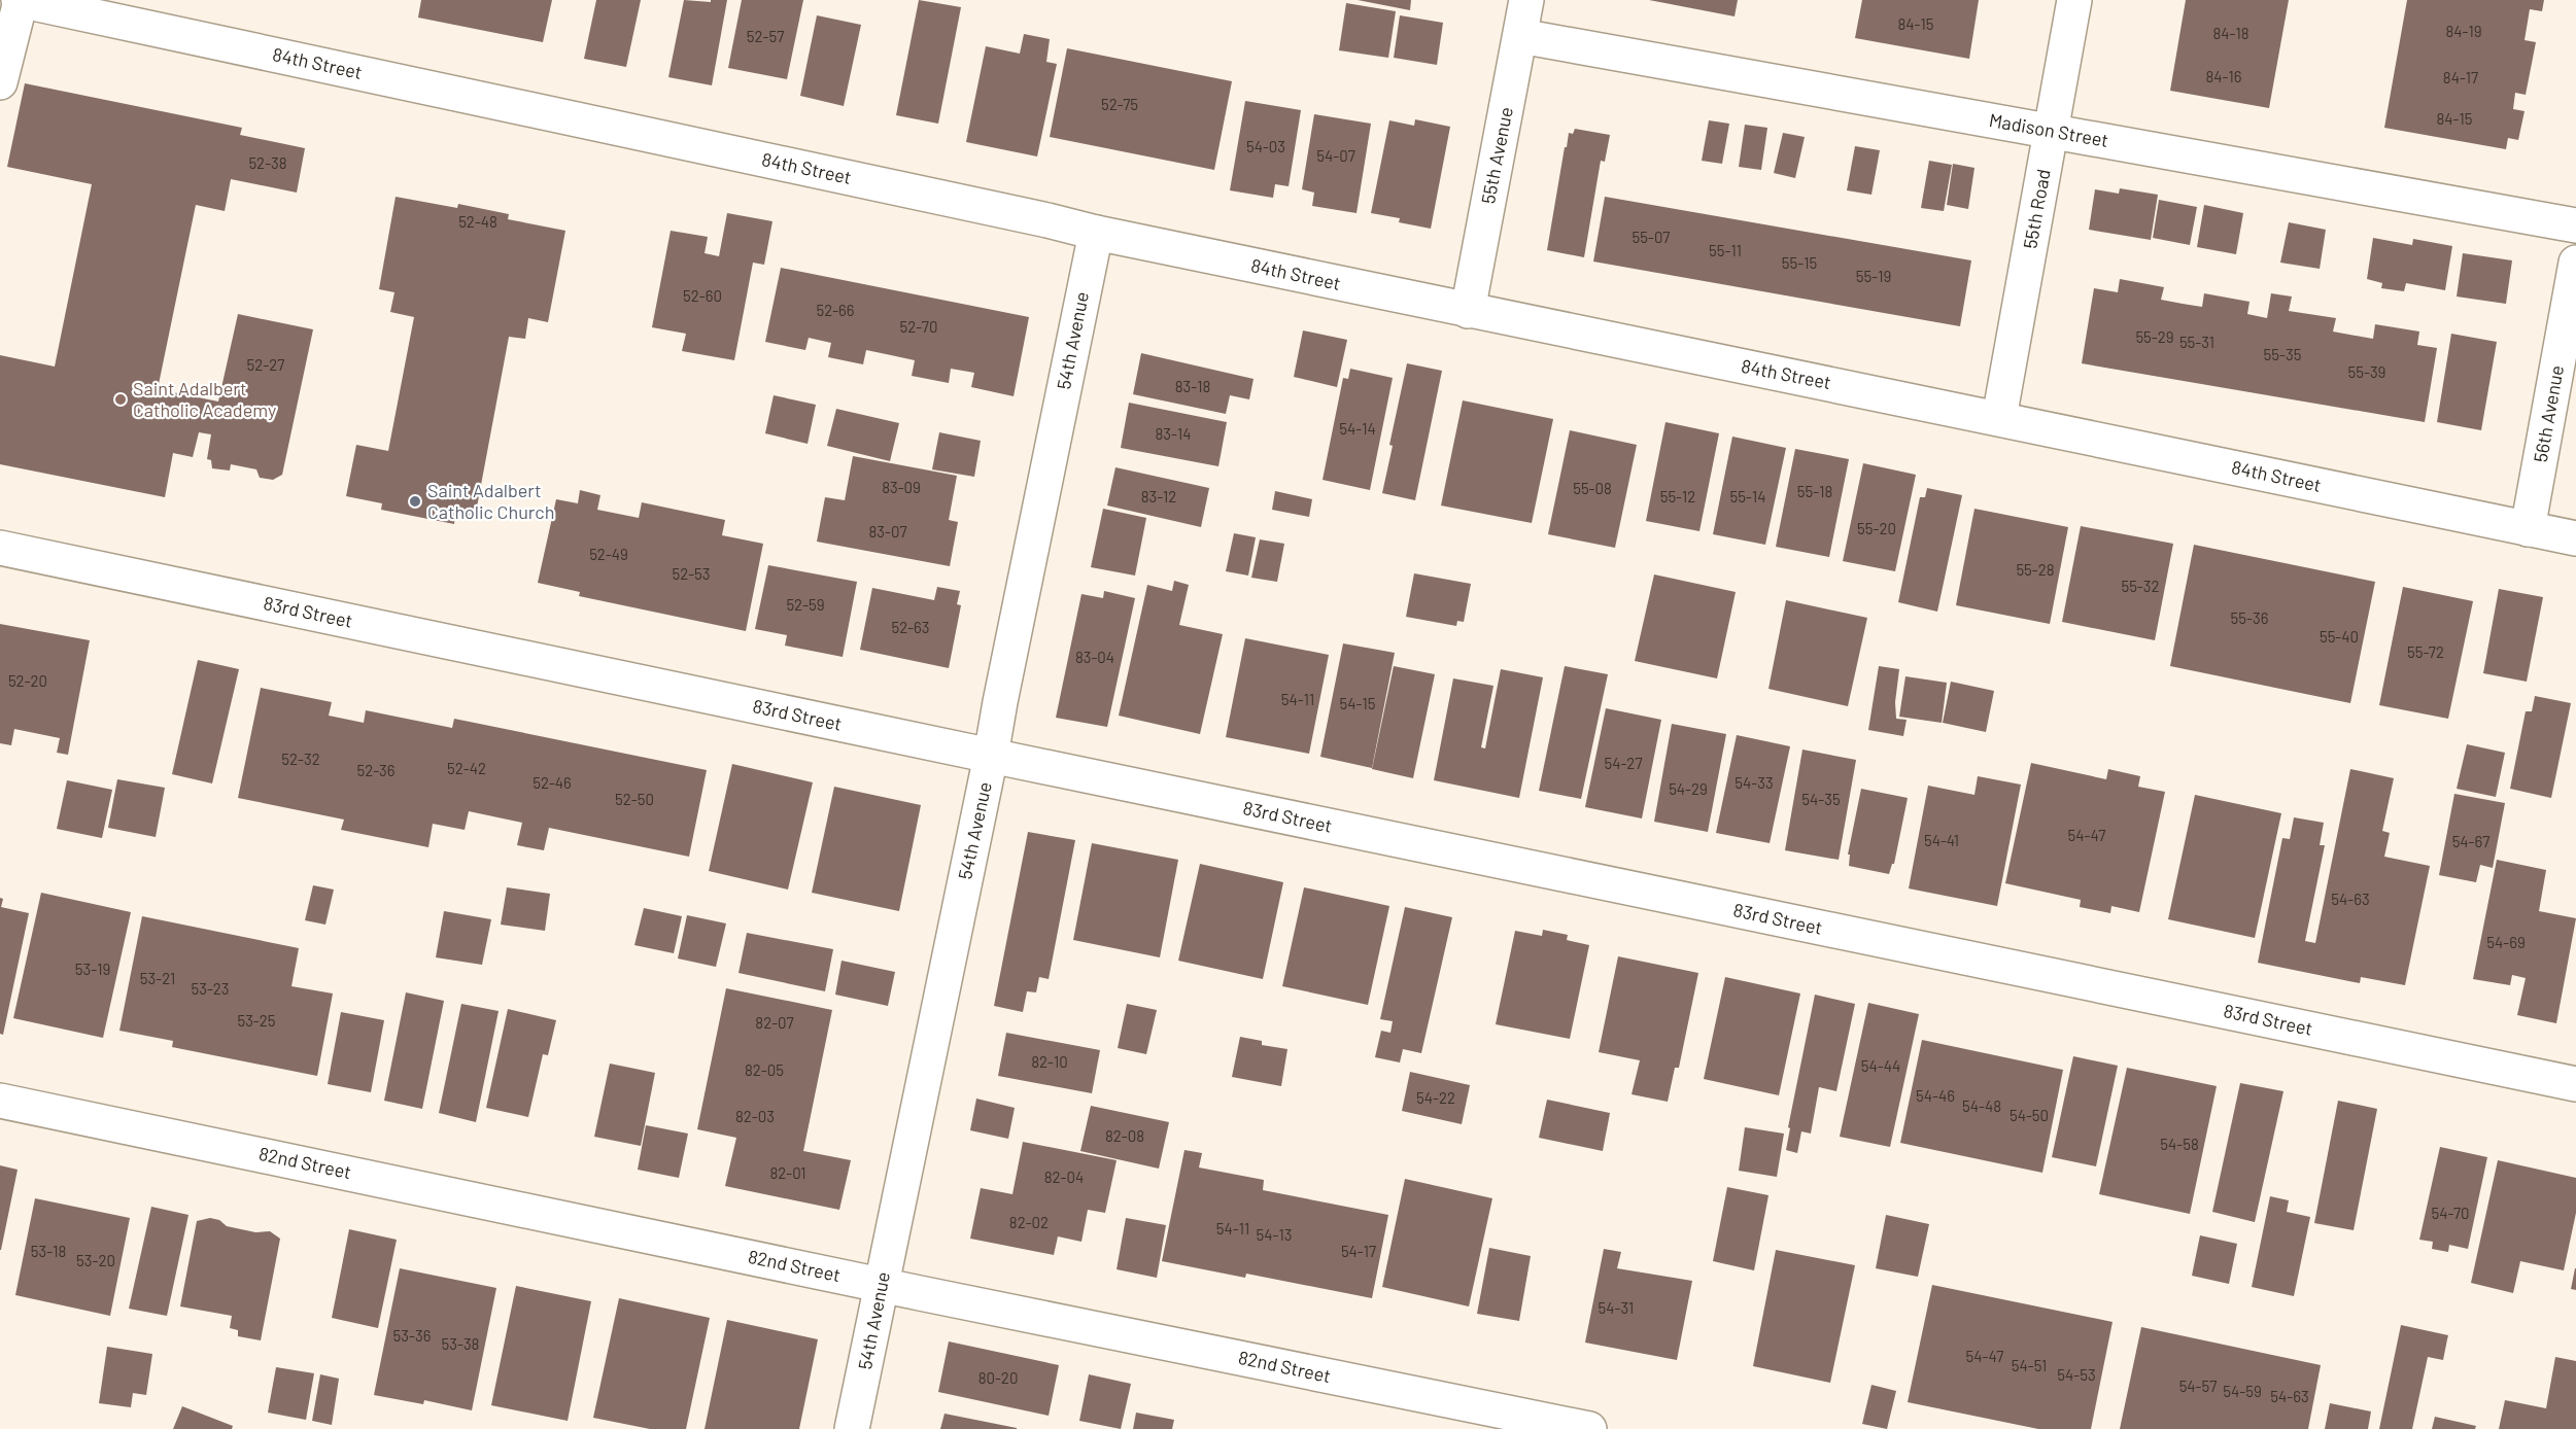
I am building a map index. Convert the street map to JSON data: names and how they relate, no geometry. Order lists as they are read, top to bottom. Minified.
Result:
{"streets":{"street":["84th Street","Madison Street","55th Avenue","55th Road","54th Avenue","56th Avenue","83rd Street","82nd Street"]},"crossings":[["84th Street","55th Avenue"],["84th Street","55th Road"],["84th Street","54th Avenue"],["84th Street","56th Avenue"],["Madison Street","55th Avenue"],["Madison Street","55th Road"],["54th Avenue","83rd Street"],["54th Avenue","82nd Street"]],"places":["Saint Adalbert Catholic Academy","Saint Adalbert Catholic Church"],"house_numbers":["84-15","84-19","84-18","52-57","84-16","84-17","52-75","84-15","54-03","54-07","52-38","52-48","55-07","55-11","55-15","55-19","52-60","52-66","52-70","55-29","55-31","55-35","52-27","55-39","83-18","54-14","83-14","83-09","55-08","55-18","83-12","55-12","55-14","55-20","83-07","52-49","55-28","52-53","55-32","52-59","55-36","52-63","55-40","55-72","83-04","52-20","54-11","54-15","52-32","54-27","52-42","52-36","52-46","54-33","54-29","52-50","54-35","54-47","54-41","54-67","54-63","54-69","53-19","53-21","53-23","53-25","82-07","82-10","54-44","82-05","54-46","54-22","54-48","54-50","82-03","82-08","54-58","82-01","82-04","54-70","82-02","54-11","54-13","53-18","54-17","53-20","54-31","53-36","53-38","54-47","54-51","54-53","80-20","54-57","54-59","54-63"]}
